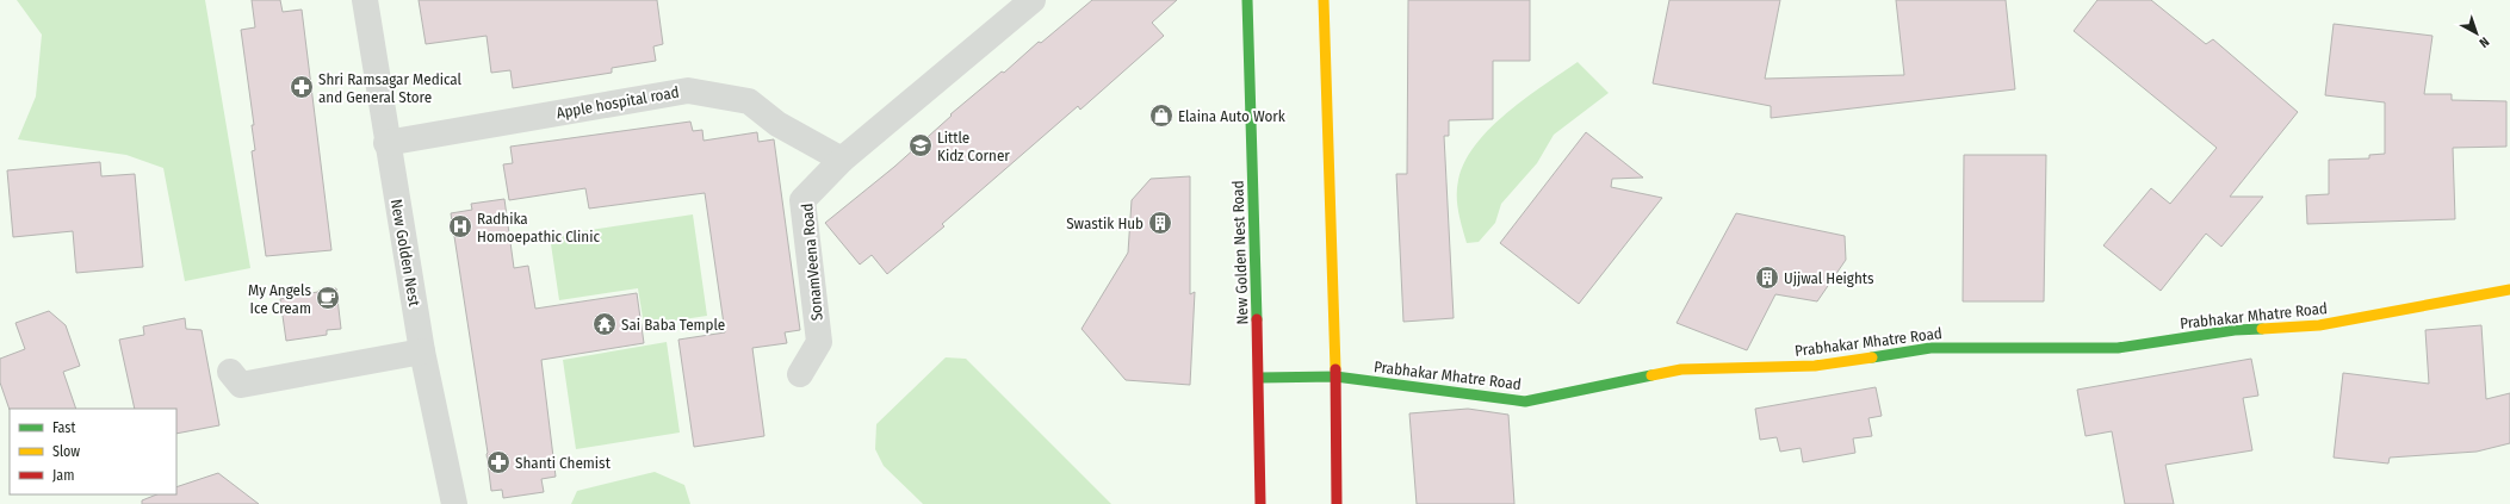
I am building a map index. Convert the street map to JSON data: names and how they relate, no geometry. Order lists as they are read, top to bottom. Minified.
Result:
{"streets":{"street":["Apple hospital road","New Golden Nest","New Golden Nest Road","SonamVeena Road","Prabhakar Mhatre Road"]},"crossings":[["Apple hospital road","New Golden Nest"],["Apple hospital road","SonamVeena Road"],["New Golden Nest Road","Prabhakar Mhatre Road"]],"places":{"pharmacy":["Shri Ramsagar Medical and General Store","Shanti Chemist"],"shop":["Elaina Auto Work"],"school or university":["Little Kidz Corner"],"building":["Swastik Hub","Ujjwal Heights"],"hospital":["Radhika Homoepathic Clinic"],"cafe":["My Angels Ice Cream"],"temple":["Sai Baba Temple"]},"legend":["Fast","Slow","Jam"],"north":"bottom right"}
